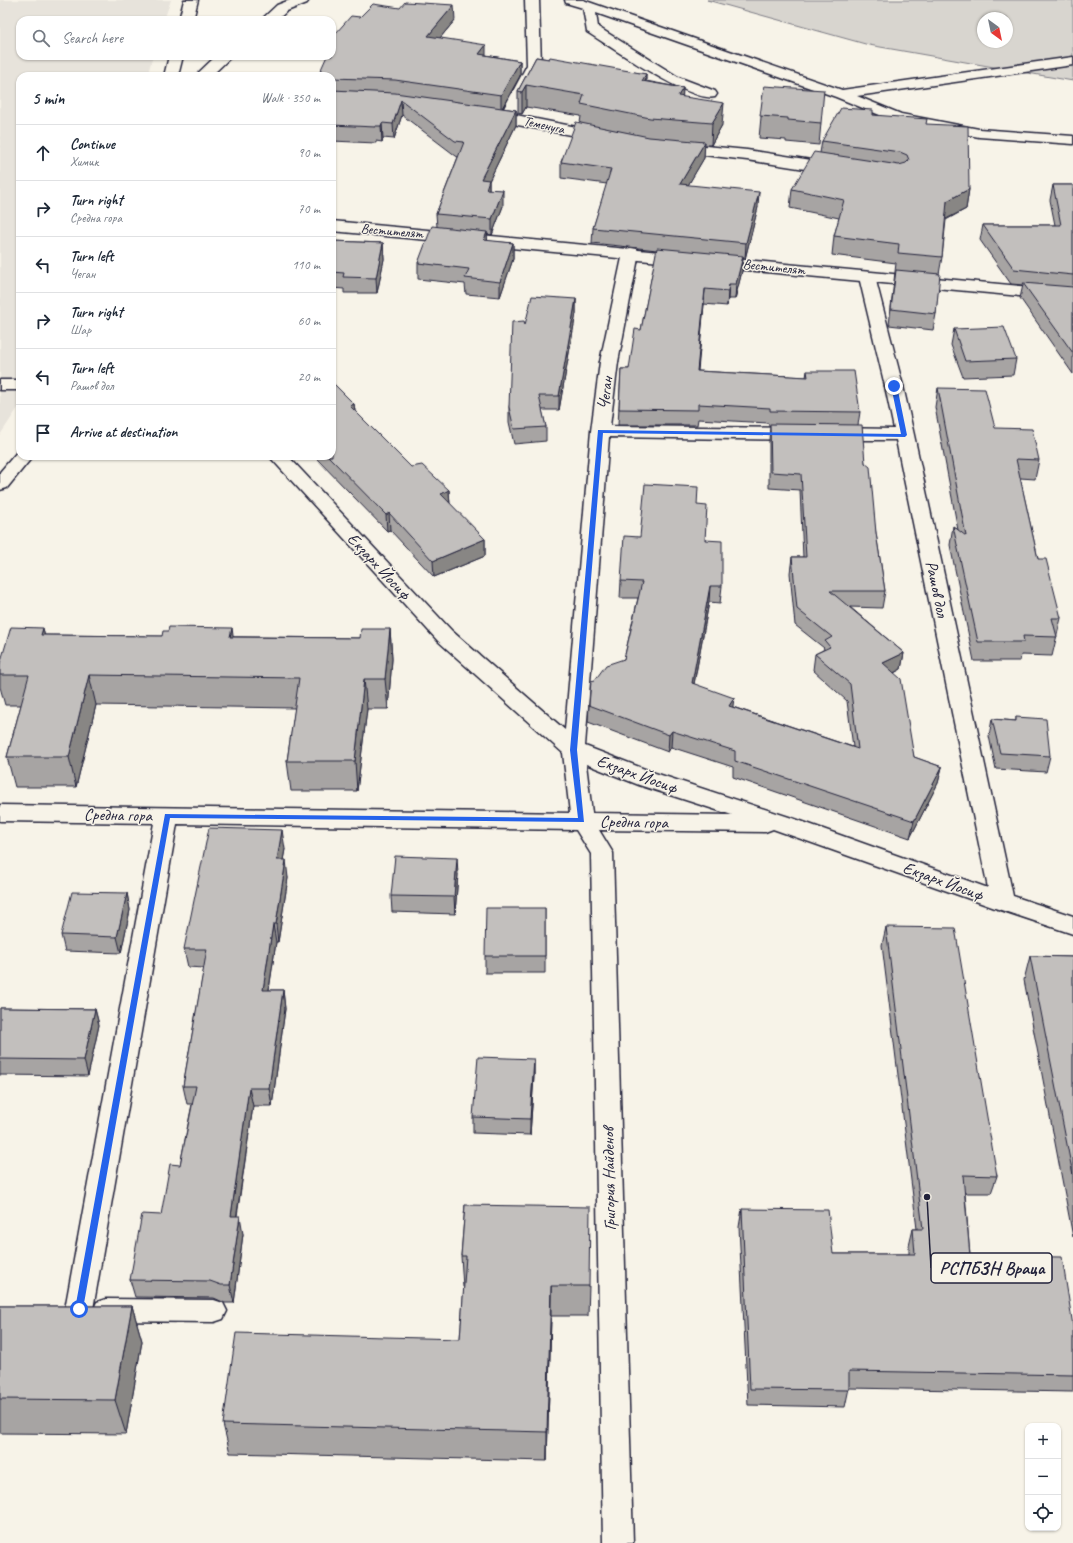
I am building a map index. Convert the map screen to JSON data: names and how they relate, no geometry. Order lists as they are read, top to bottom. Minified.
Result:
{"streets":{"street":["Теменуга","Вестителят","Чеган","Екзарх Йосиф","Рашов дол","Средна гора","Григория Найденов"]},"crossings":[["Вестителят","Чеган"],["Вестителят","Рашов дол"],["Чеган","Екзарх Йосиф"],["Чеган","Средна гора"],["Чеган","Григория Найденов"],["Екзарх Йосиф","Рашов дол"],["Екзарх Йосиф","Средна гора"],["Средна гора","Григория Найденов"]],"places":["РСПБЗН Враца"],"north":"bottom right","page":{"search":"Search here","heading":["5 min","Walk · 350 m"],"list":[["Continue","Химик","90 m"],["Turn right","Средна гора","70 m"],["Turn left","Чеган","110 m"],["Turn right","Шар","60 m"],["Turn left","Рашов дол","20 m"],"Arrive at destination"],"map_buttons":["+","−"]}}
